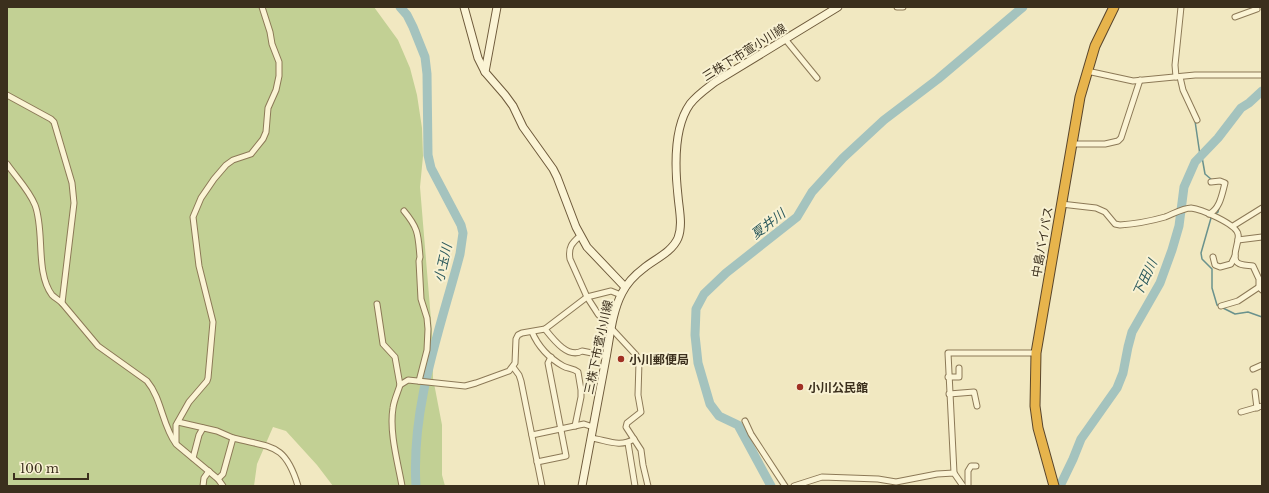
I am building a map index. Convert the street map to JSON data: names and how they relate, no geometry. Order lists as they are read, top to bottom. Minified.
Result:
{"streets":{"highway":["中島バイパス"],"main road":["三株下市萱小川線"]},"water":["夏井川","小玉川","下田川"],"places":["小川郵便局","小川公民館"],"scale_bar":"100 m"}
